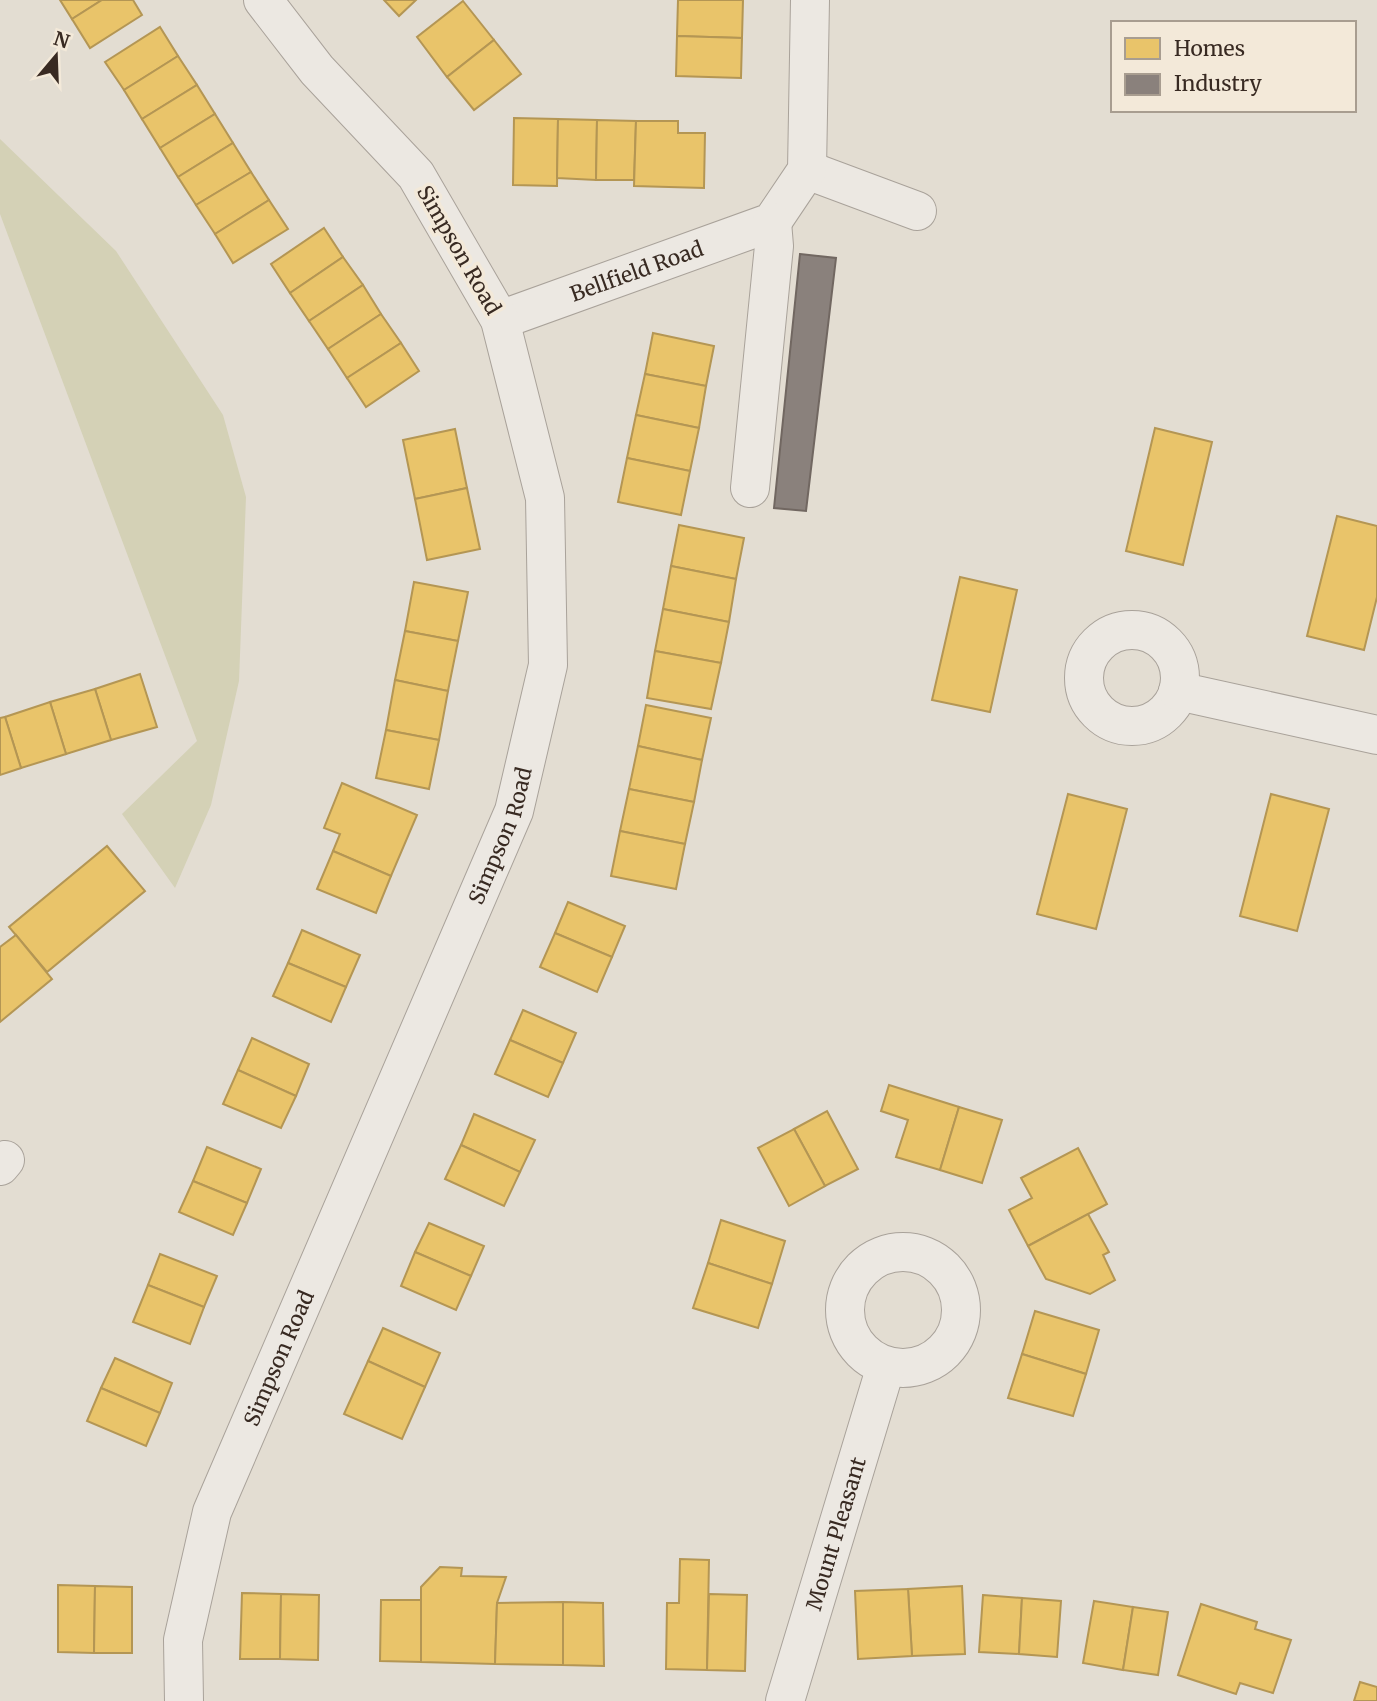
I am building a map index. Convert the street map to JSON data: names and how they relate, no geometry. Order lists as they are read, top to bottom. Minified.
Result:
{"streets":{"street":["Simpson Road","Bellfield Road","Mount Pleasant"]},"crossings":[["Simpson Road","Bellfield Road"]],"legend":["Homes","Industry"],"north":"top"}
